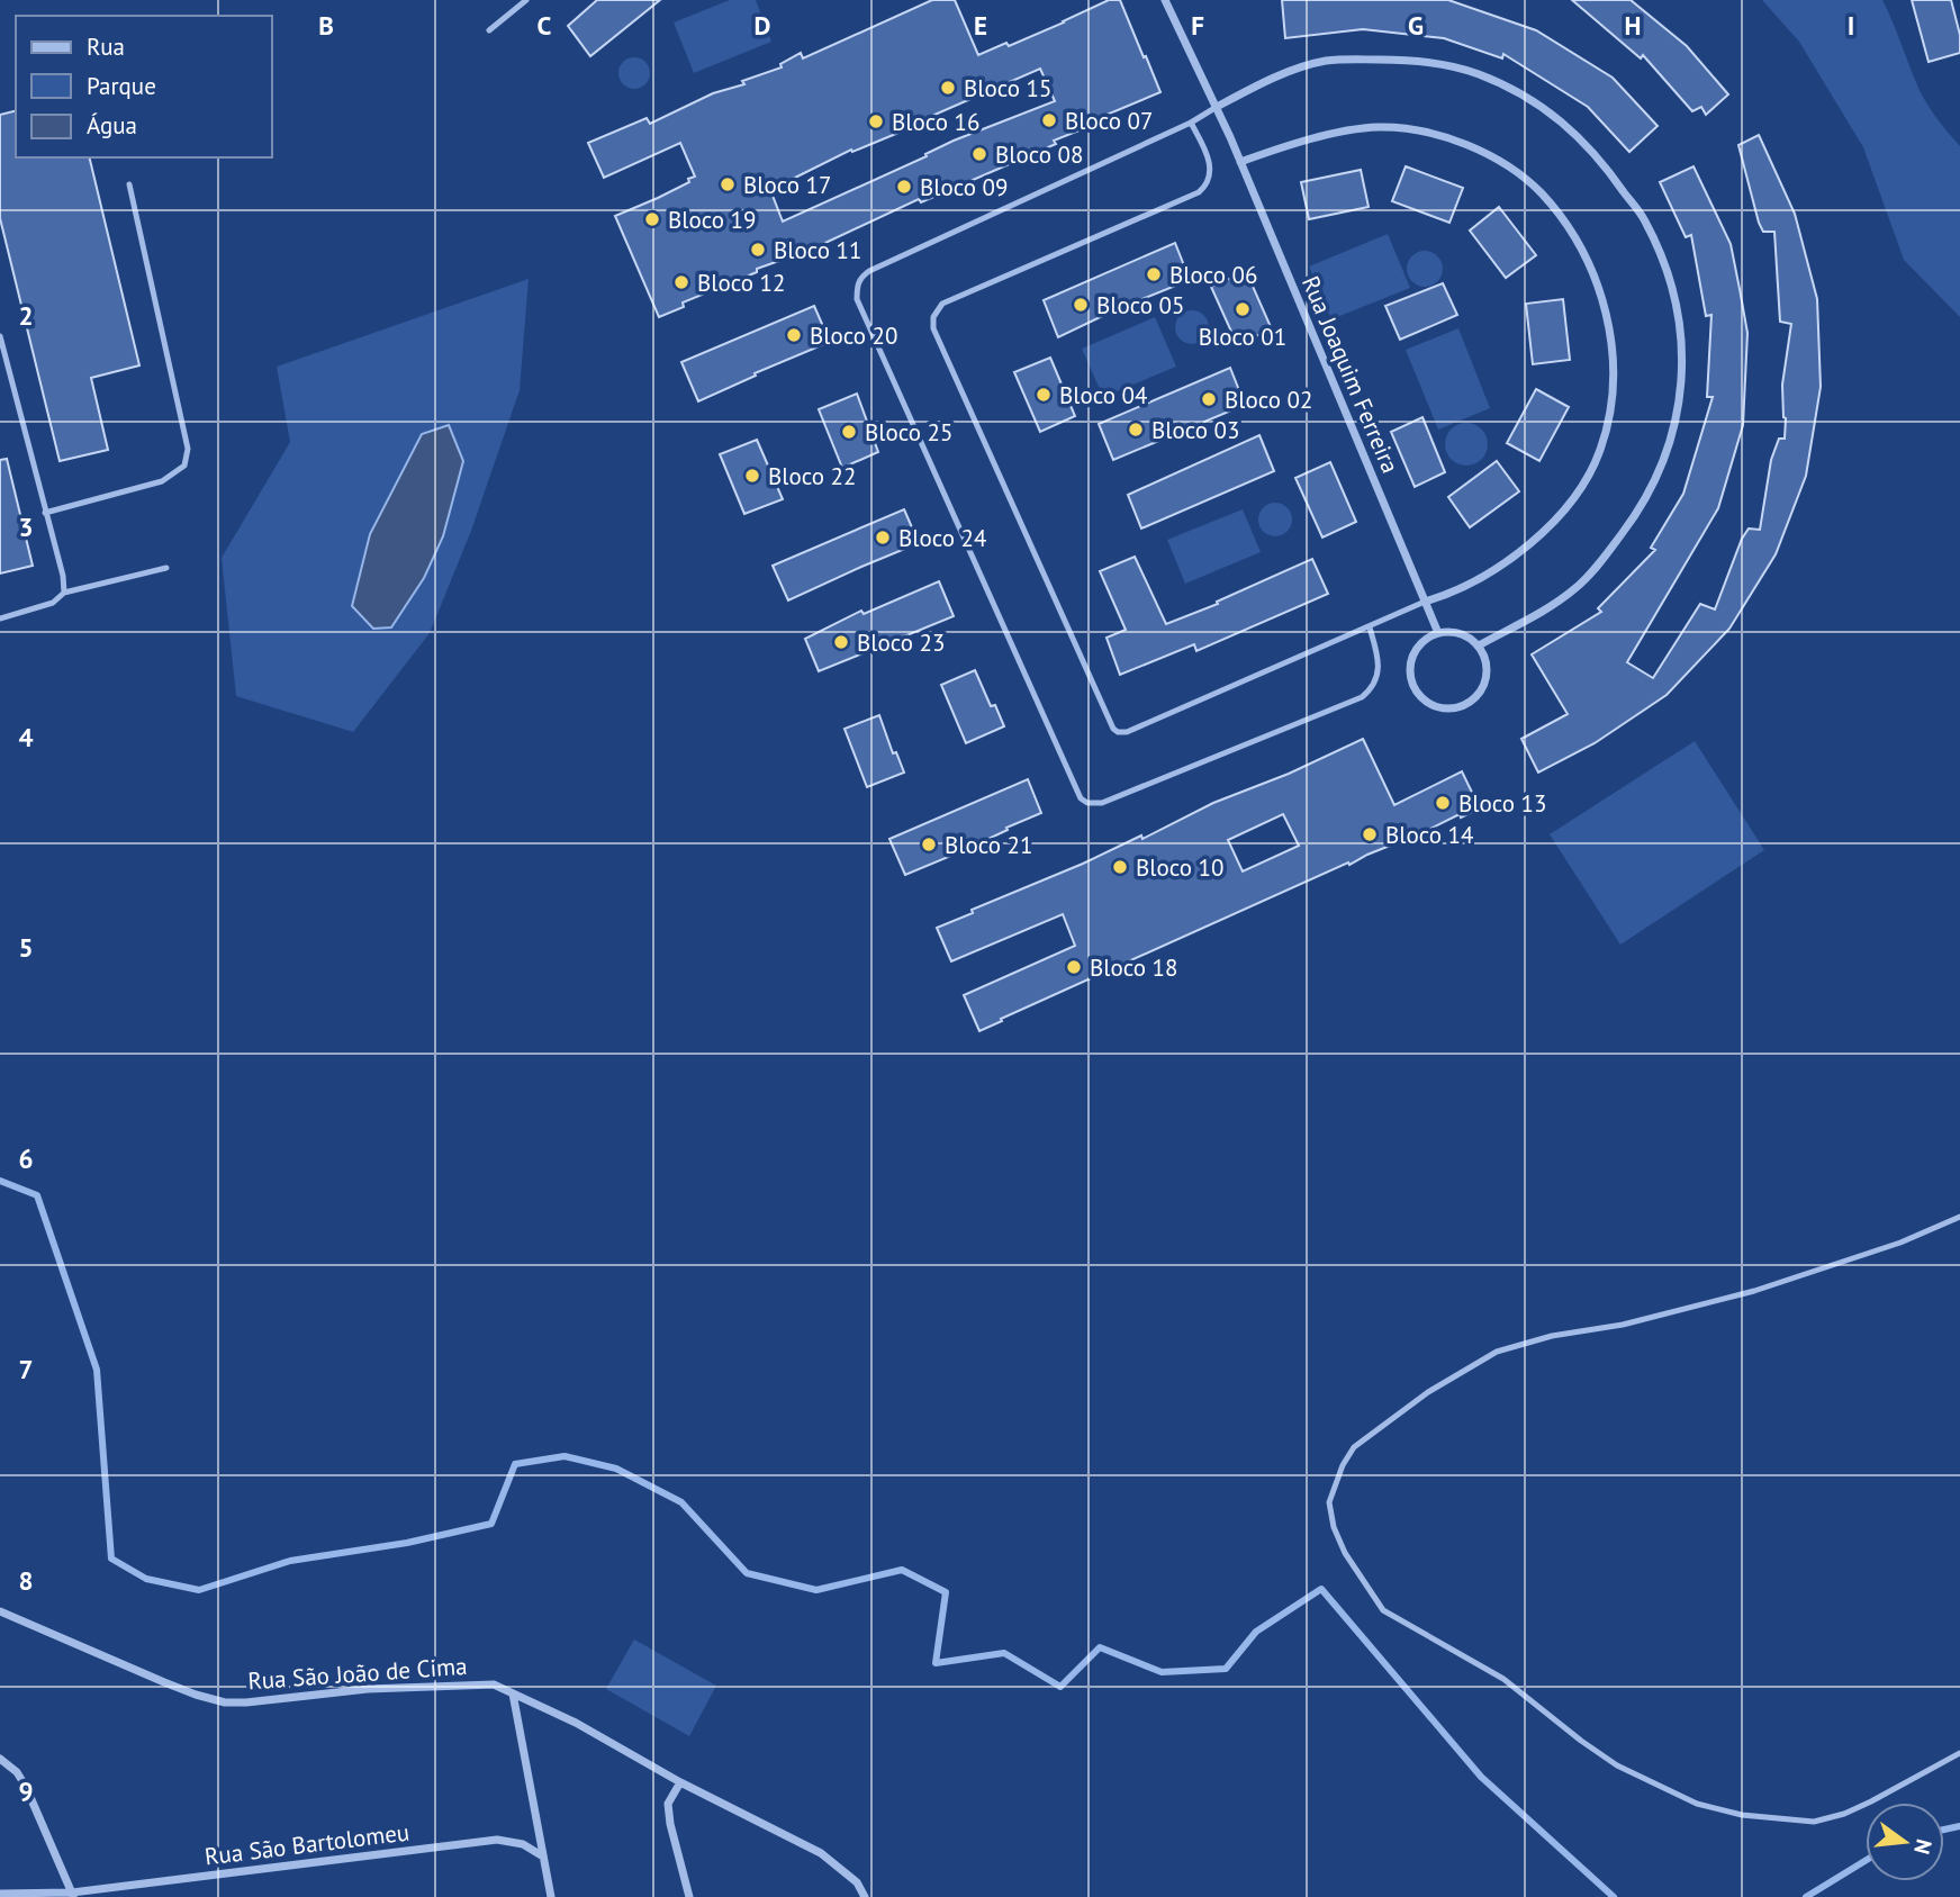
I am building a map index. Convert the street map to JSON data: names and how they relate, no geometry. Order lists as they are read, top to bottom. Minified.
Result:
{"streets":{"street":["Rua Joaquim Ferreira","Rua São João de Cima","Rua São Bartolomeu"]},"places":["Bloco 15","Bloco 07","Bloco 16","Bloco 08","Bloco 17","Bloco 09","Bloco 19","Bloco 11","Bloco 06","Bloco 12","Bloco 05","Bloco 01","Bloco 20","Bloco 04","Bloco 02","Bloco 03","Bloco 25","Bloco 22","Bloco 24","Bloco 23","Bloco 13","Bloco 14","Bloco 21","Bloco 10","Bloco 18"],"legend":["Rua","Parque","Água"],"north":"right","grid":{"columns":["B","C","D","E","F","G","H","I"],"rows":["2","3","4","5","6","7","8","9"]}}
